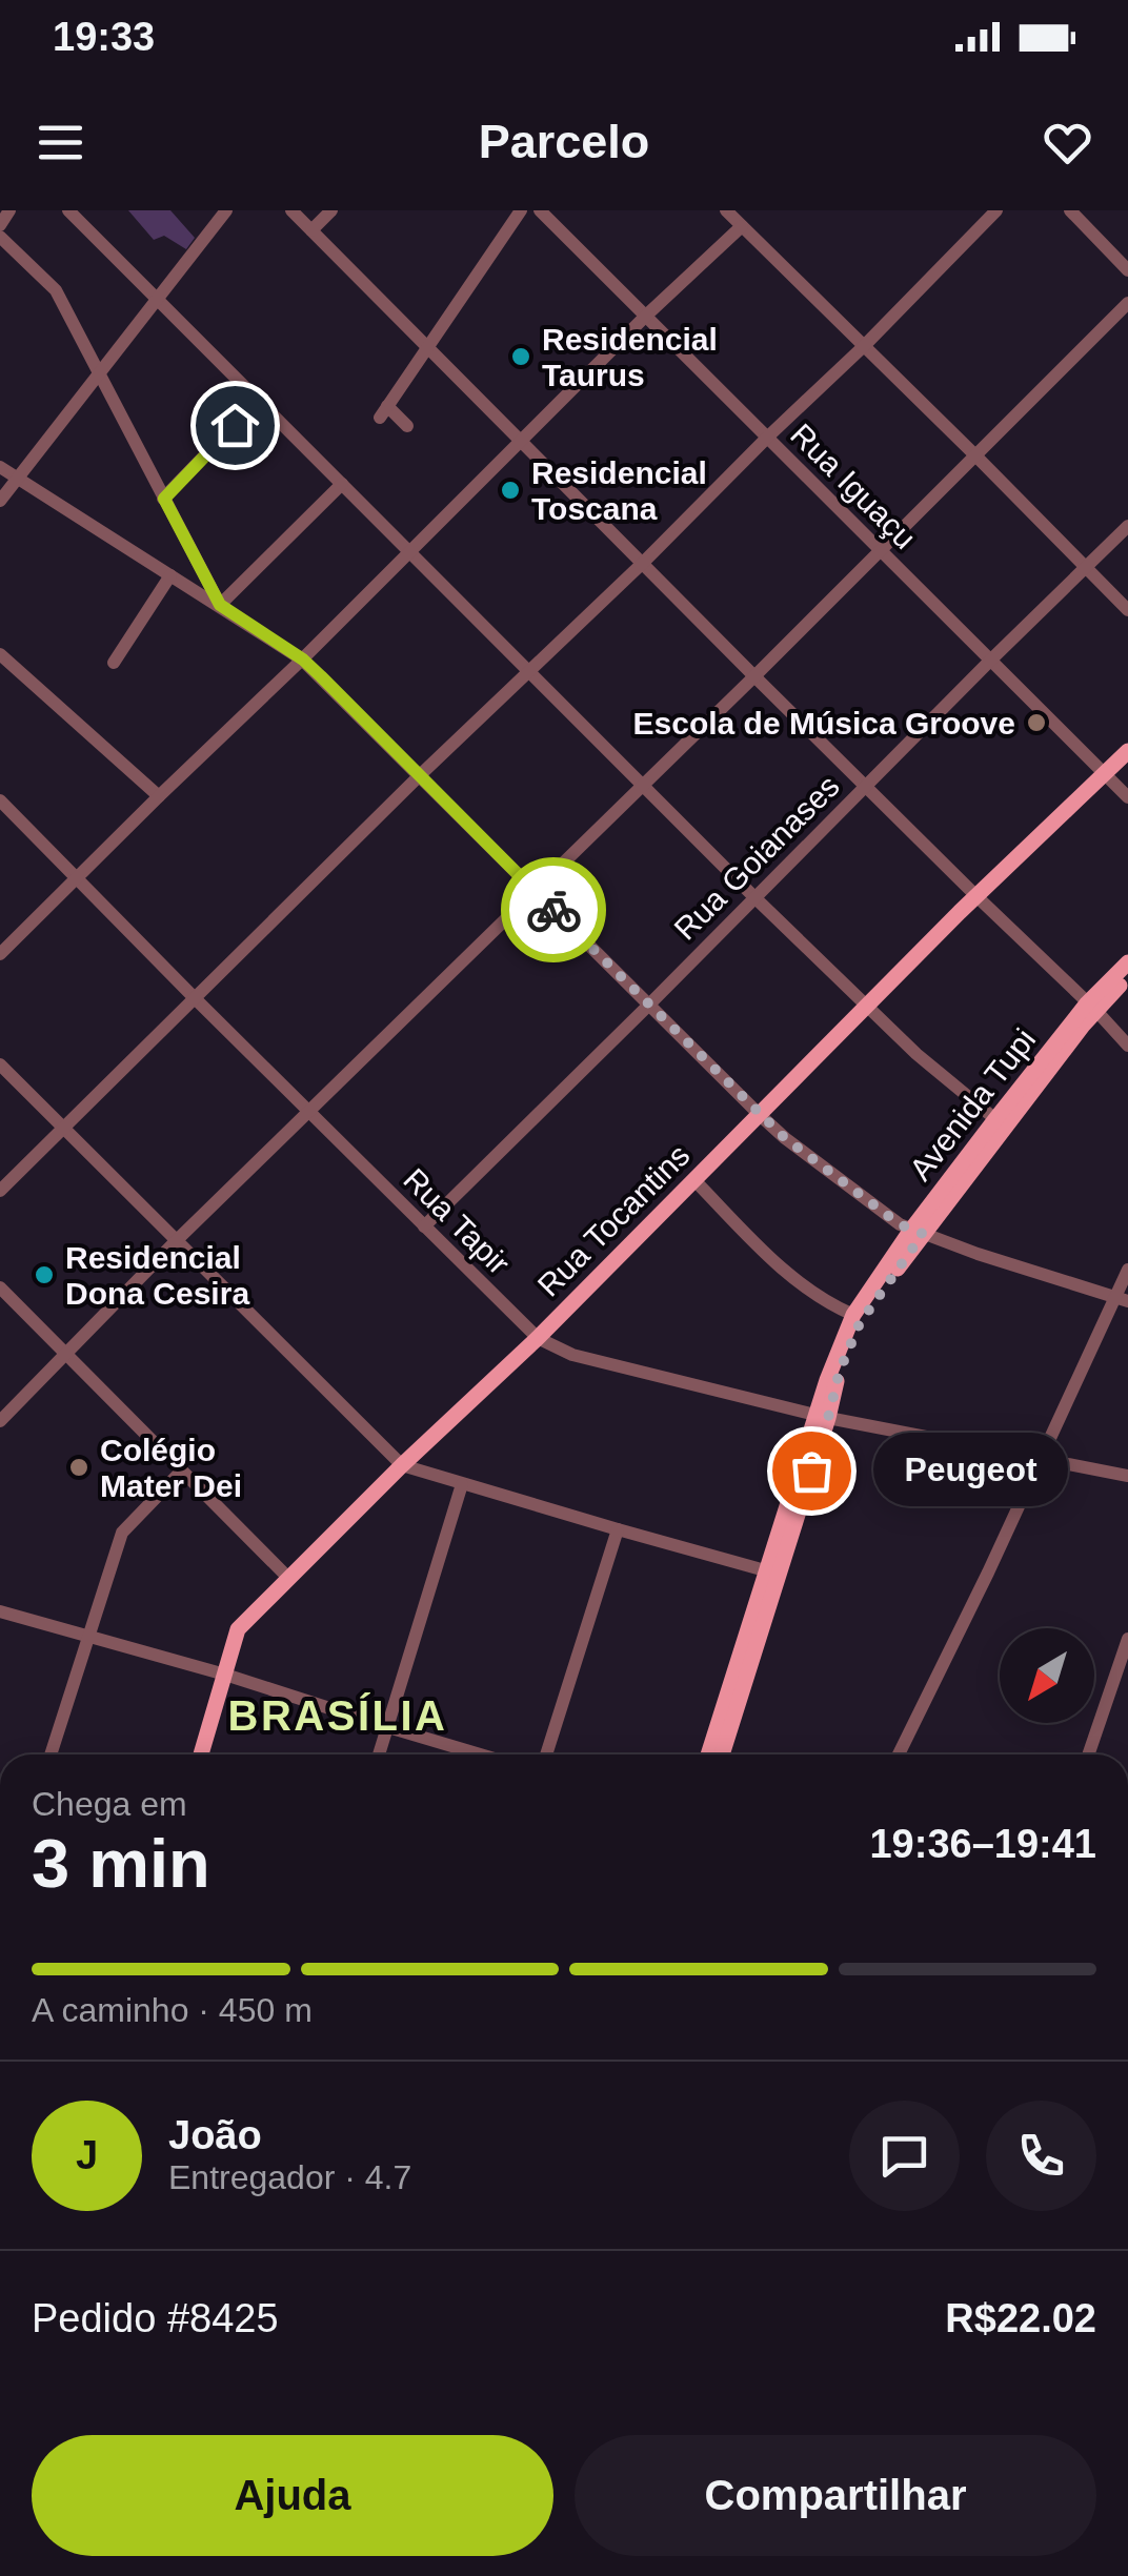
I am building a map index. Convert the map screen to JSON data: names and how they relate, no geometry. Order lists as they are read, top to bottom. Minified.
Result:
{"streets":{"main road":["Avenida Tupi","Rua Tocantins"],"street":["Rua Iguaçu","Rua Goianases","Rua Tapir"]},"crossings":[["Rua Iguaçu","Rua Goianases"],["Rua Iguaçu","Rua Tocantins"],["Rua Goianases","Rua Tapir"],["Avenida Tupi","Rua Tapir"],["Rua Tocantins","Rua Tapir"]],"districts":["BRASÍLIA"],"places":["Residencial Taurus","Residencial Toscana","Escola de Música Groove","Residencial Dona Cesira","Colégio Mater Dei","Peugeot"],"north":"bottom left","page":{"status":"19:33","header":"Parcelo","bubble":"Peugeot","heading":["3 min","Chega em","19:36–19:41"],"panel":["João","Entregador · 4.7","Pedido #8425","R$22.02"],"bar":"A caminho · 450 m","round":"J","buttons":["Ajuda","Compartilhar"]}}
